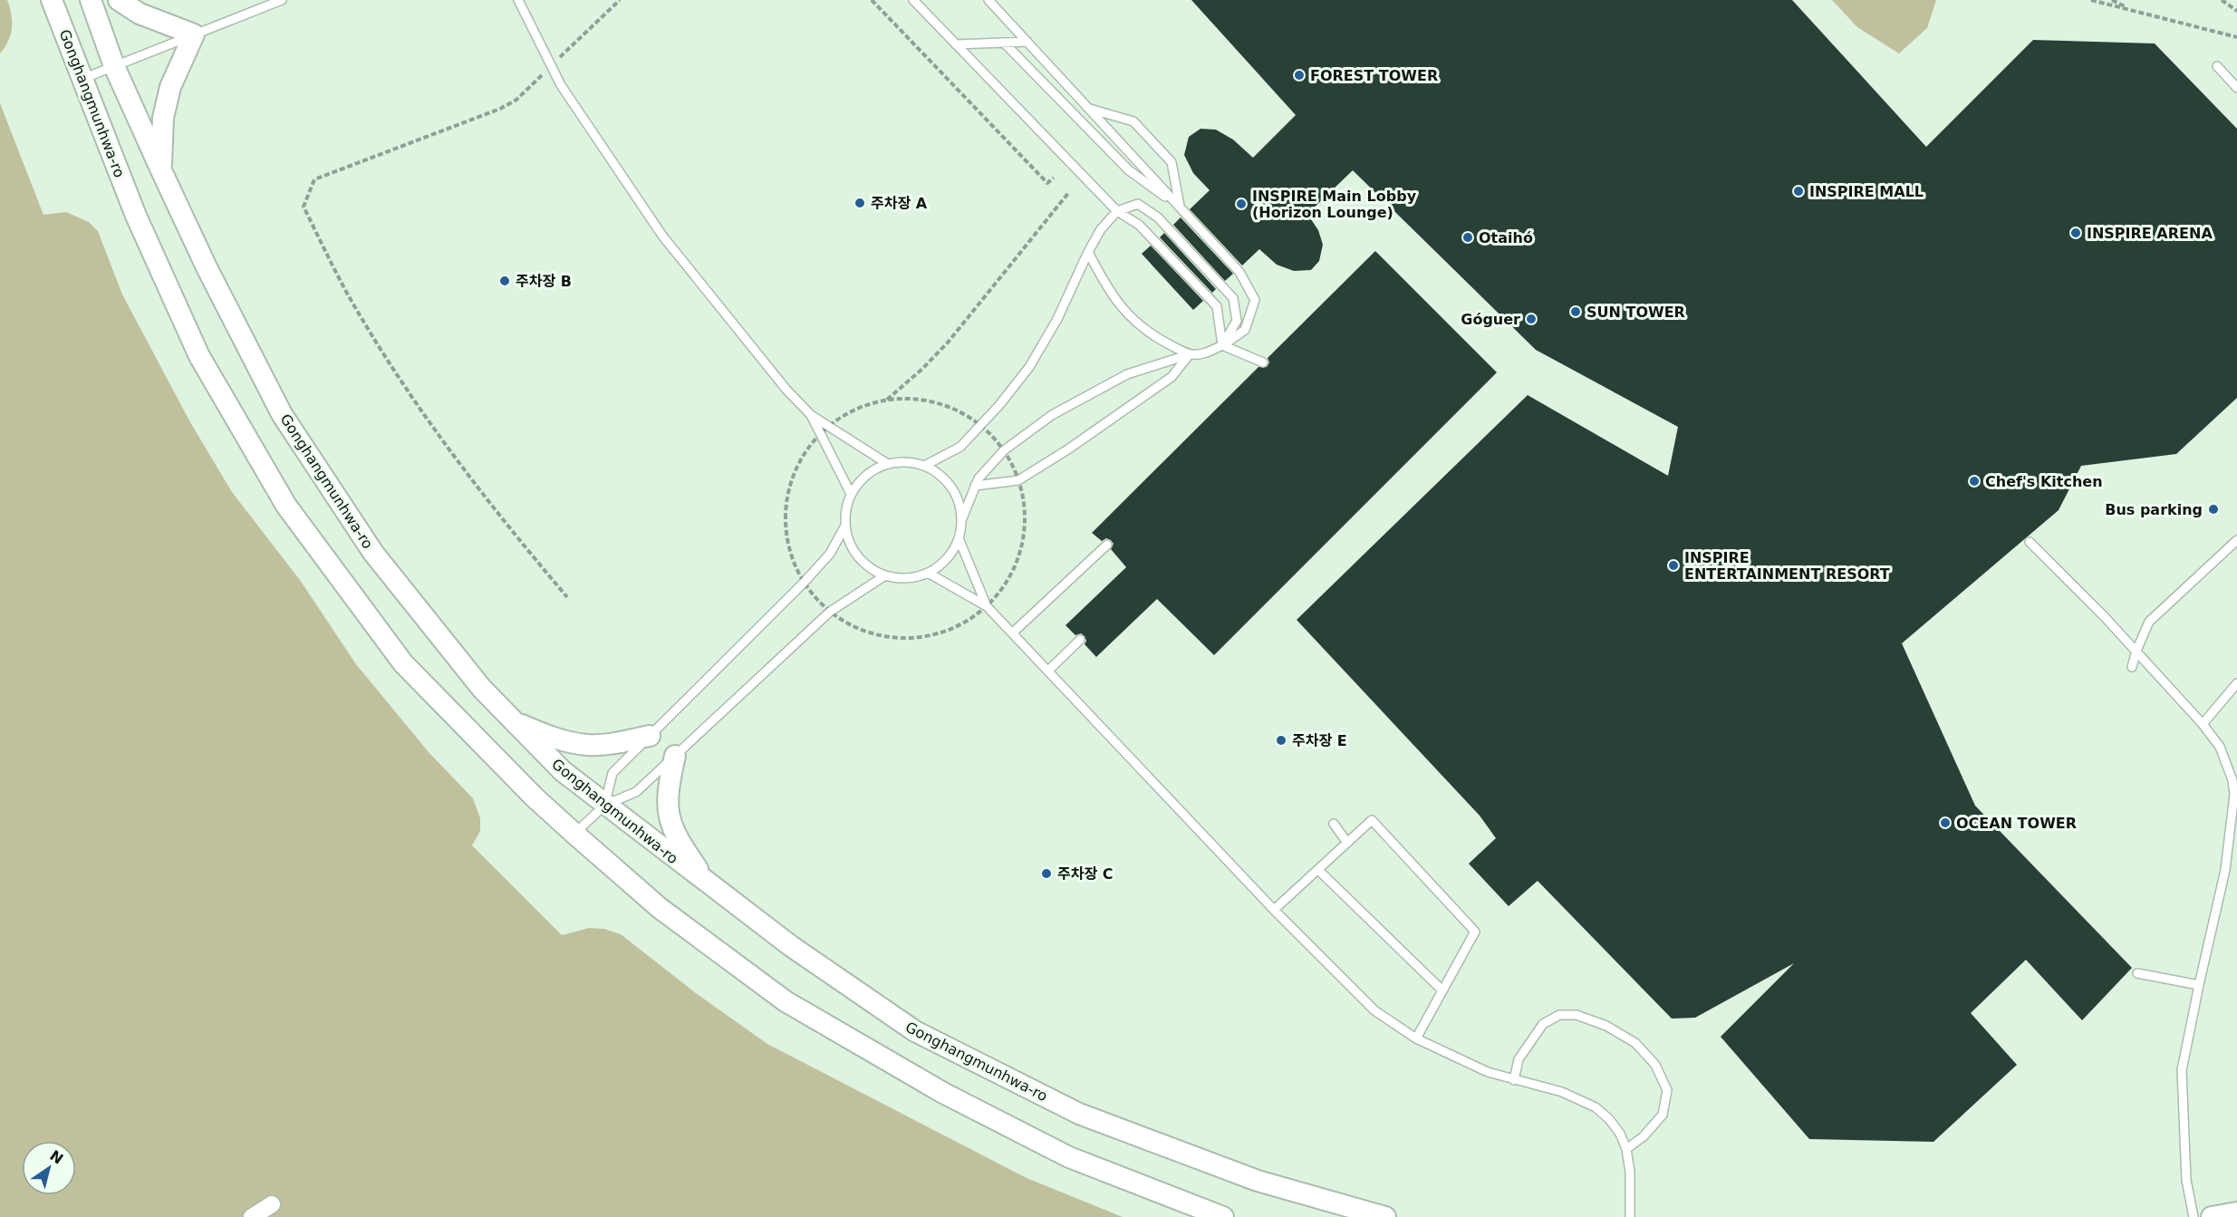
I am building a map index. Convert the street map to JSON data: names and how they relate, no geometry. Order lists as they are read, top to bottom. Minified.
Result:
{"streets":{"street":["Gonghangmunhwa-ro"]},"places":["FOREST TOWER","INSPIRE MALL","주차장 A","INSPIRE Main Lobby (Horizon Lounge)","INSPIRE ARENA","Otaihó","주차장 B","SUN TOWER","Góguer","Chef's Kitchen","Bus parking","INSPIRE ENTERTAINMENT RESORT","주차장 E","OCEAN TOWER","주차장 C"],"north":"top right"}
